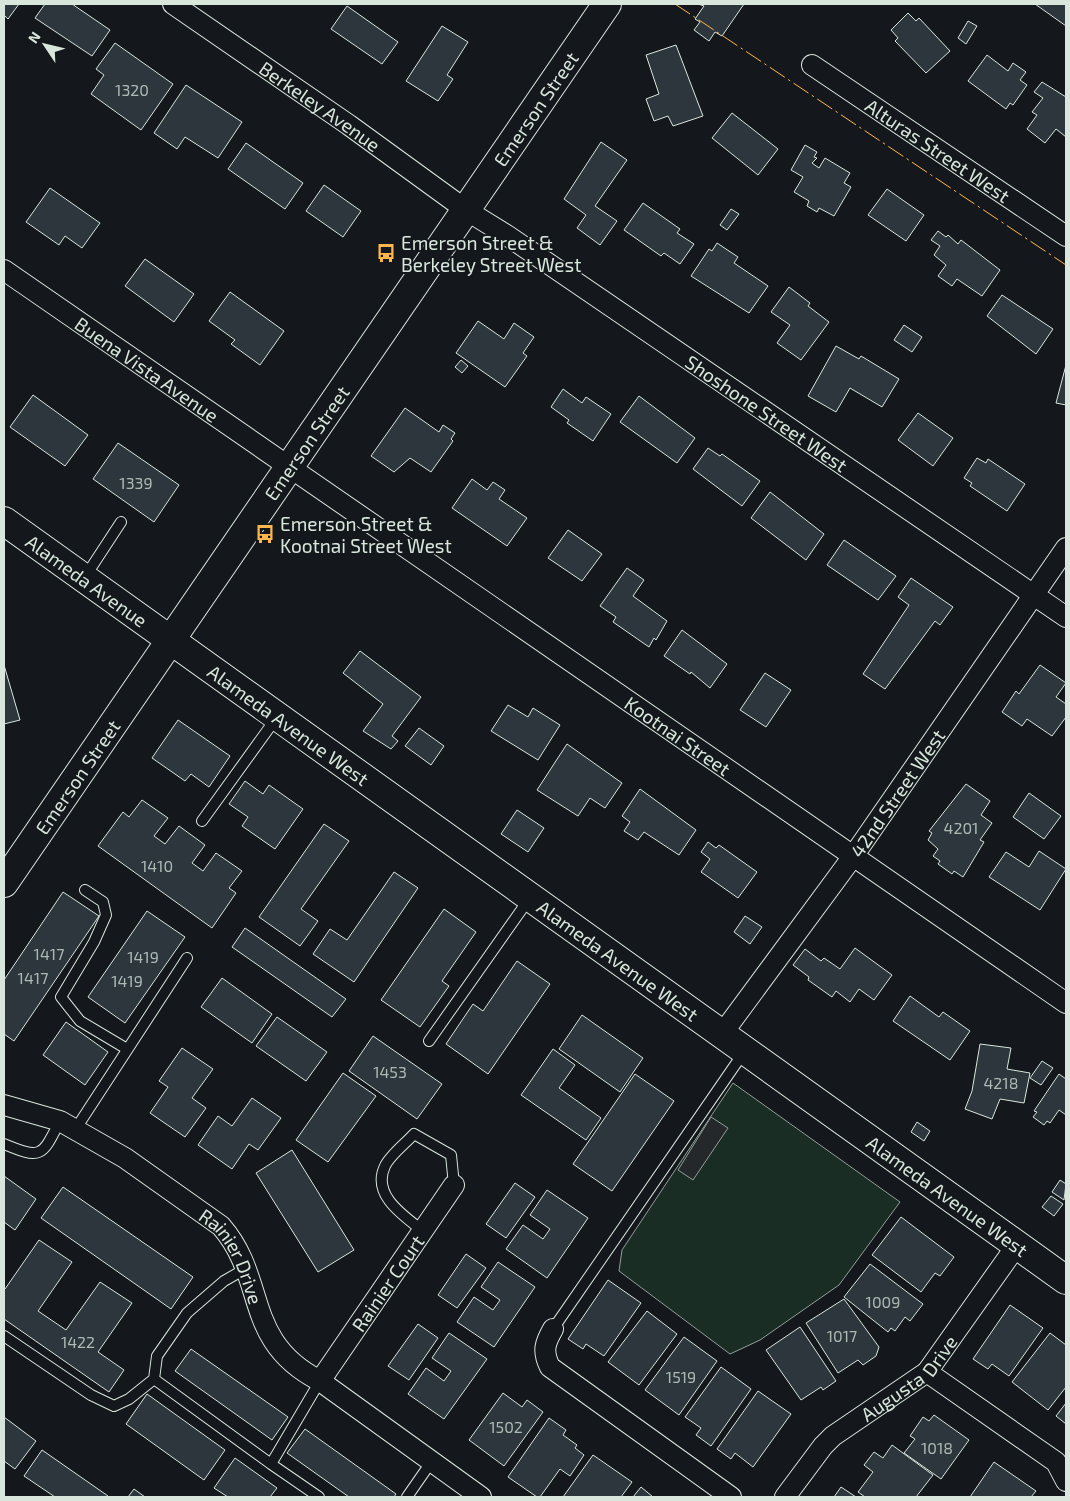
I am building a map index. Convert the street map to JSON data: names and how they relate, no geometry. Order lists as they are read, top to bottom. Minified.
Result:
{"streets":{"street":["Berkeley Avenue","Emerson Street","Alturas Street West","Buena Vista Avenue","Shoshone Street West","Alameda Avenue","Alameda Avenue West","Kootnai Street","42nd Street West","Rainier Drive","Rainier Court","Augusta Drive"]},"crossings":[["Berkeley Avenue","Emerson Street"],["Berkeley Avenue","Shoshone Street West"],["Emerson Street","Buena Vista Avenue"],["Emerson Street","Shoshone Street West"],["Emerson Street","Alameda Avenue"],["Emerson Street","Alameda Avenue West"],["Emerson Street","Kootnai Street"],["Buena Vista Avenue","Kootnai Street"],["Shoshone Street West","42nd Street West"],["Alameda Avenue","Alameda Avenue West"],["Alameda Avenue West","42nd Street West"],["Alameda Avenue West","Augusta Drive"],["Kootnai Street","42nd Street West"],["Rainier Drive","Rainier Court"]],"places":{"bus stop":["Emerson Street & Berkeley Street West","Emerson Street & Kootnai Street West"]},"house_numbers":["1320","1339","4201","1410","1417","1419","1417","1419","1453","4218","1009","1017","1422","1519","1502","1018"],"north":"top left"}
